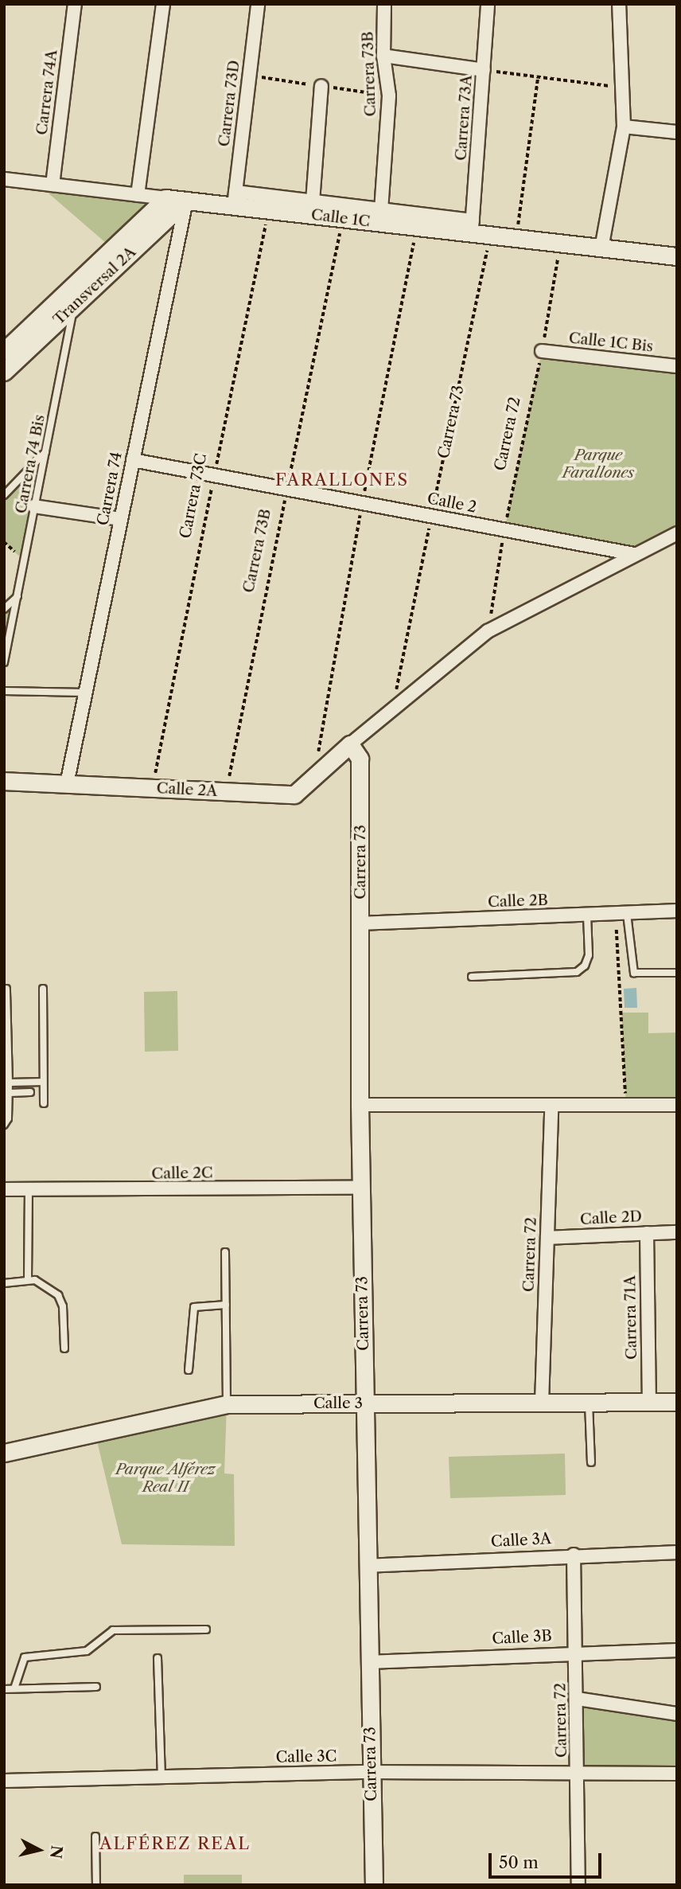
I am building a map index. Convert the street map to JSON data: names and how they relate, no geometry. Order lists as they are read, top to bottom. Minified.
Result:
{"streets":{"street":["Carrera 73B","Carrera 74A","Carrera 73D","Carrera 73A","Calle 1C","Transversal 2A","Calle 1C Bis","Carrera 73","Carrera 72","Carrera 74","Calle 2","Calle 2A","Calle 2B","Calle 2C","Calle 2D","Carrera 71A","Calle 3","Calle 3A","Calle 3B","Calle 3C"],"lane":["Carrera 74 Bis"],"path":["Carrera 73C"]},"crossings":[["Carrera 73B","Calle 1C"],["Carrera 73B","Calle 2"],["Carrera 73B","Calle 2A"],["Carrera 74A","Calle 1C"],["Carrera 73D","Calle 1C"],["Carrera 73A","Calle 1C"],["Calle 1C","Transversal 2A"],["Calle 1C","Carrera 73"],["Calle 1C","Carrera 72"],["Calle 1C","Carrera 74"],["Calle 1C","Carrera 73C"],["Transversal 2A","Carrera 74 Bis"],["Transversal 2A","Carrera 74"],["Calle 1C Bis","Carrera 72"],["Carrera 73","Calle 2"],["Carrera 73","Calle 2A"],["Carrera 73","Calle 2B"],["Carrera 73","Calle 2C"],["Carrera 73","Calle 3"],["Carrera 73","Calle 3A"],["Carrera 73","Calle 3B"],["Carrera 73","Calle 3C"],["Carrera 72","Calle 2"],["Carrera 72","Calle 2D"],["Carrera 72","Calle 3"],["Carrera 72","Calle 3A"],["Carrera 72","Calle 3B"],["Carrera 72","Calle 3C"],["Carrera 74","Calle 2"],["Carrera 74","Calle 2A"],["Carrera 73C","Calle 2"],["Carrera 73C","Calle 2A"],["Calle 2D","Carrera 71A"],["Carrera 71A","Calle 3"]],"districts":["FARALLONES","ALFÉREZ REAL"],"parks":["Parque Farallones","Parque Alférez Real II"],"scale_bar":"50 m","north":"right"}
